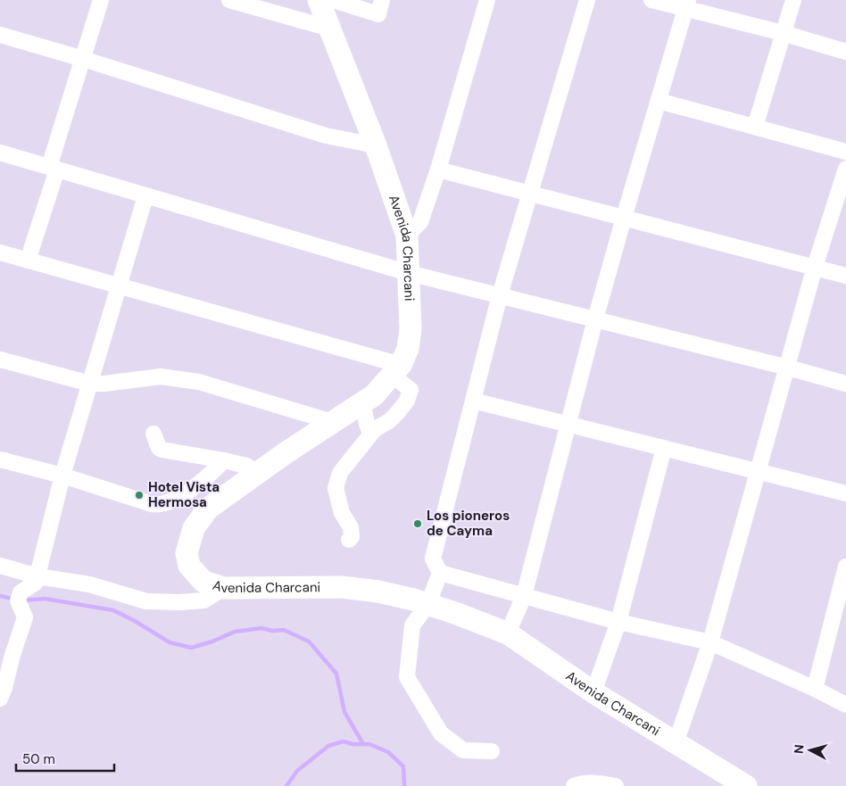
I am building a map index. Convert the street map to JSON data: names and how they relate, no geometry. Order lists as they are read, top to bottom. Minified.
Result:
{"streets":{"main road":["Avenida Charcani"]},"places":["Hotel Vista Hermosa","Los pioneros de Cayma"],"scale_bar":"50 m","north":"left"}
